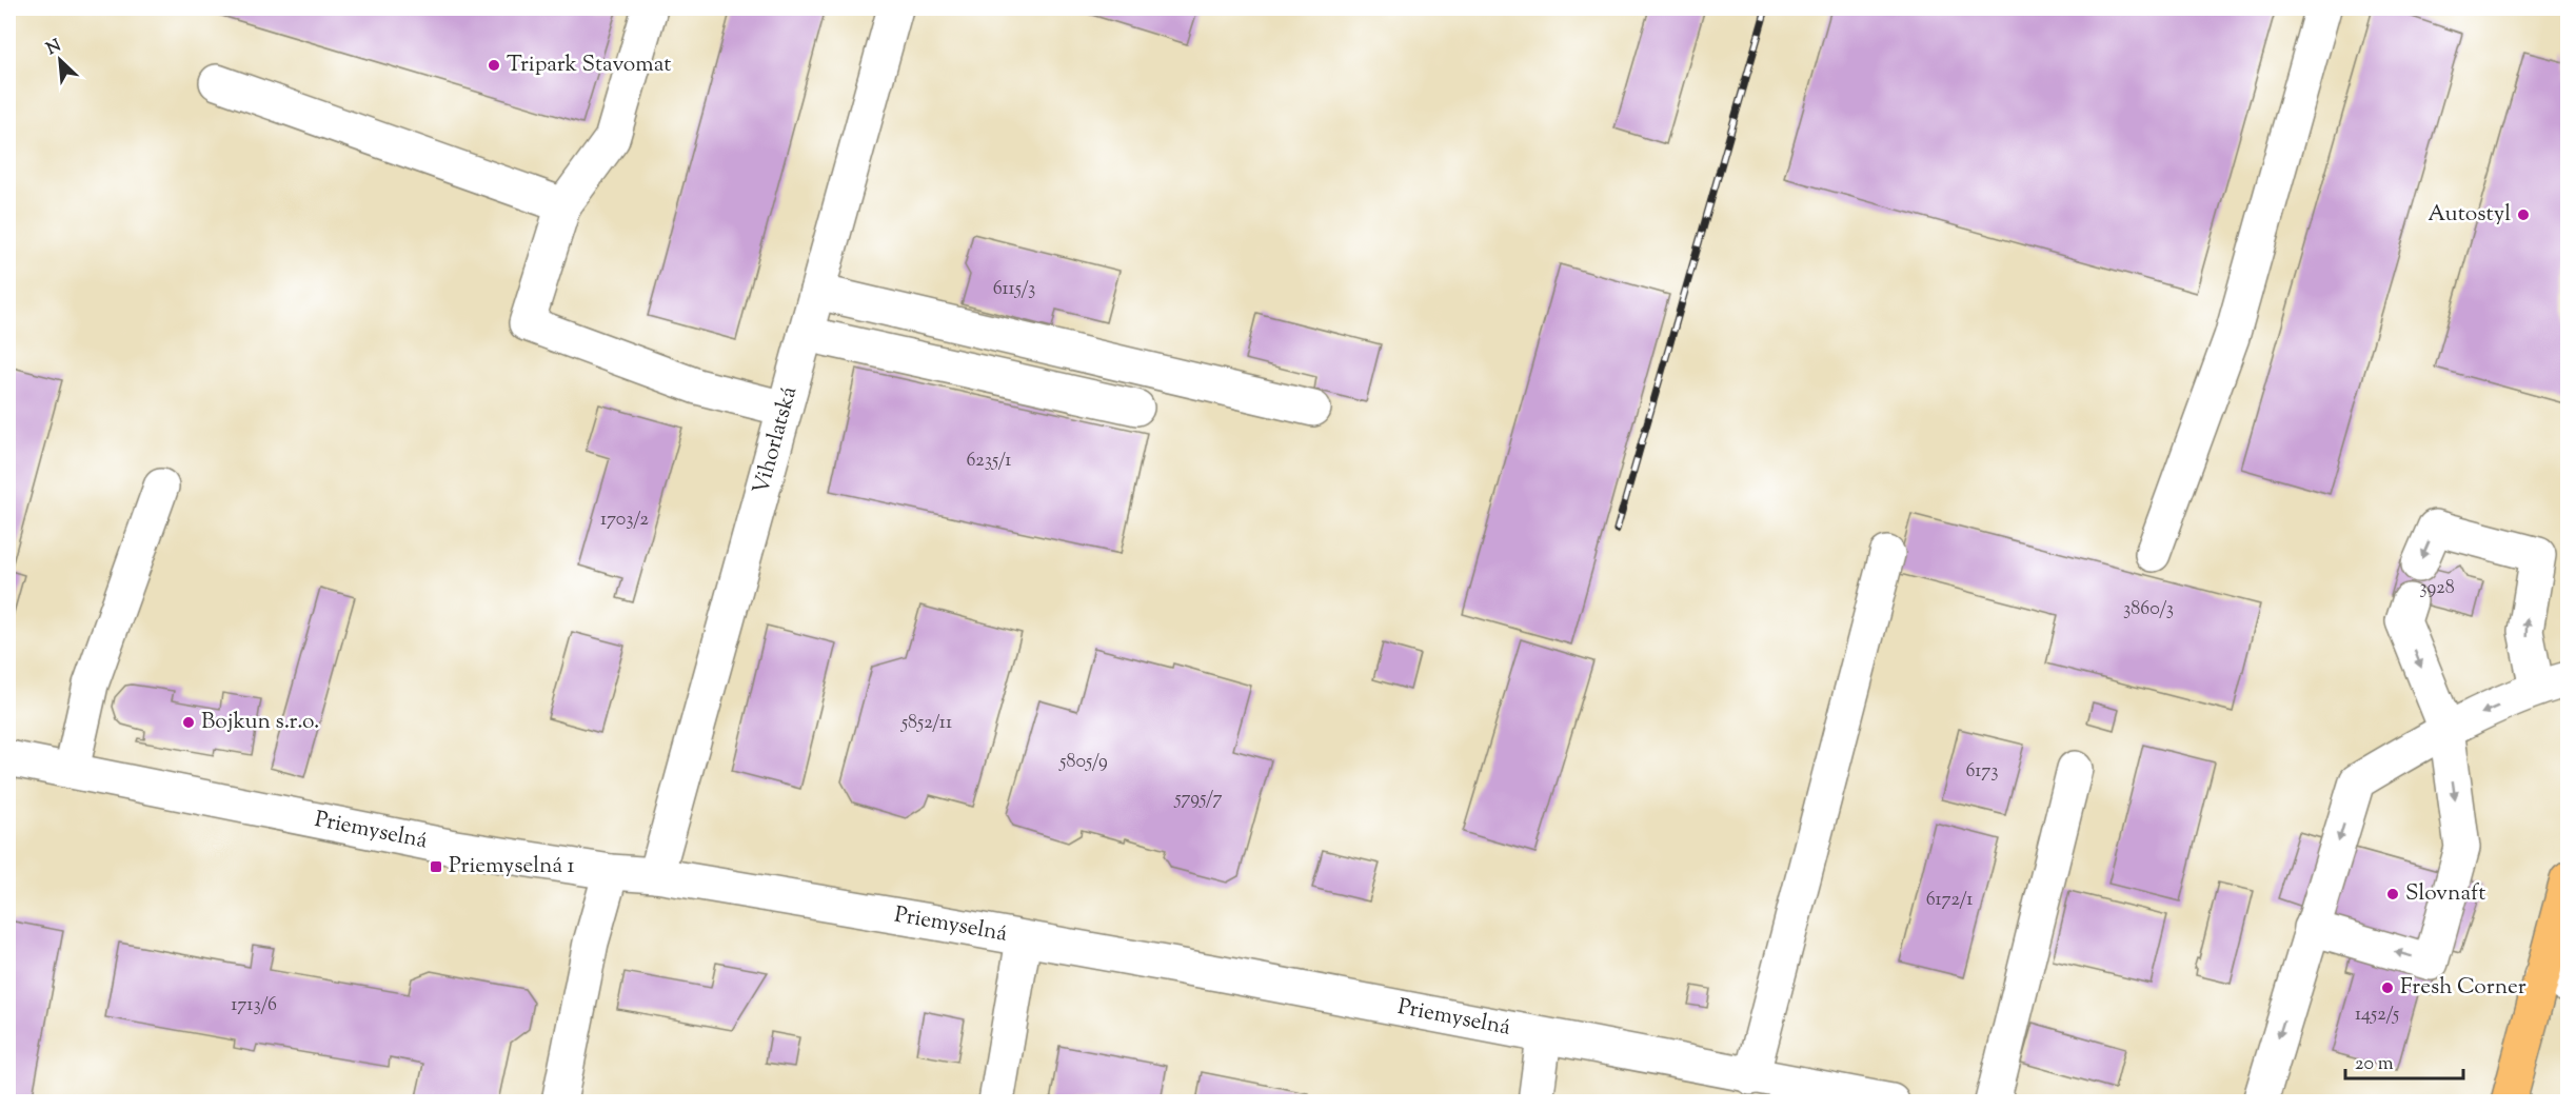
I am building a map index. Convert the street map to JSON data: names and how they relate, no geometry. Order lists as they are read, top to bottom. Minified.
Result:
{"streets":{"street":["Vihorlatská","Priemyselná"]},"crossings":[["Vihorlatská","Priemyselná"]],"places":{"other":["Tripark Stavomat","Autostyl","Bojkun s.r.o.","Slovnaft","Fresh Corner"],"transit":["Priemyselná 1"]},"house_numbers":["6115/3","6235/1","1703/2","3928","3860/3","5852/11","5805/9","6173","5795/7","6172/1","1713/6","1452/5"],"scale_bar":"20 m","north":"top left"}
